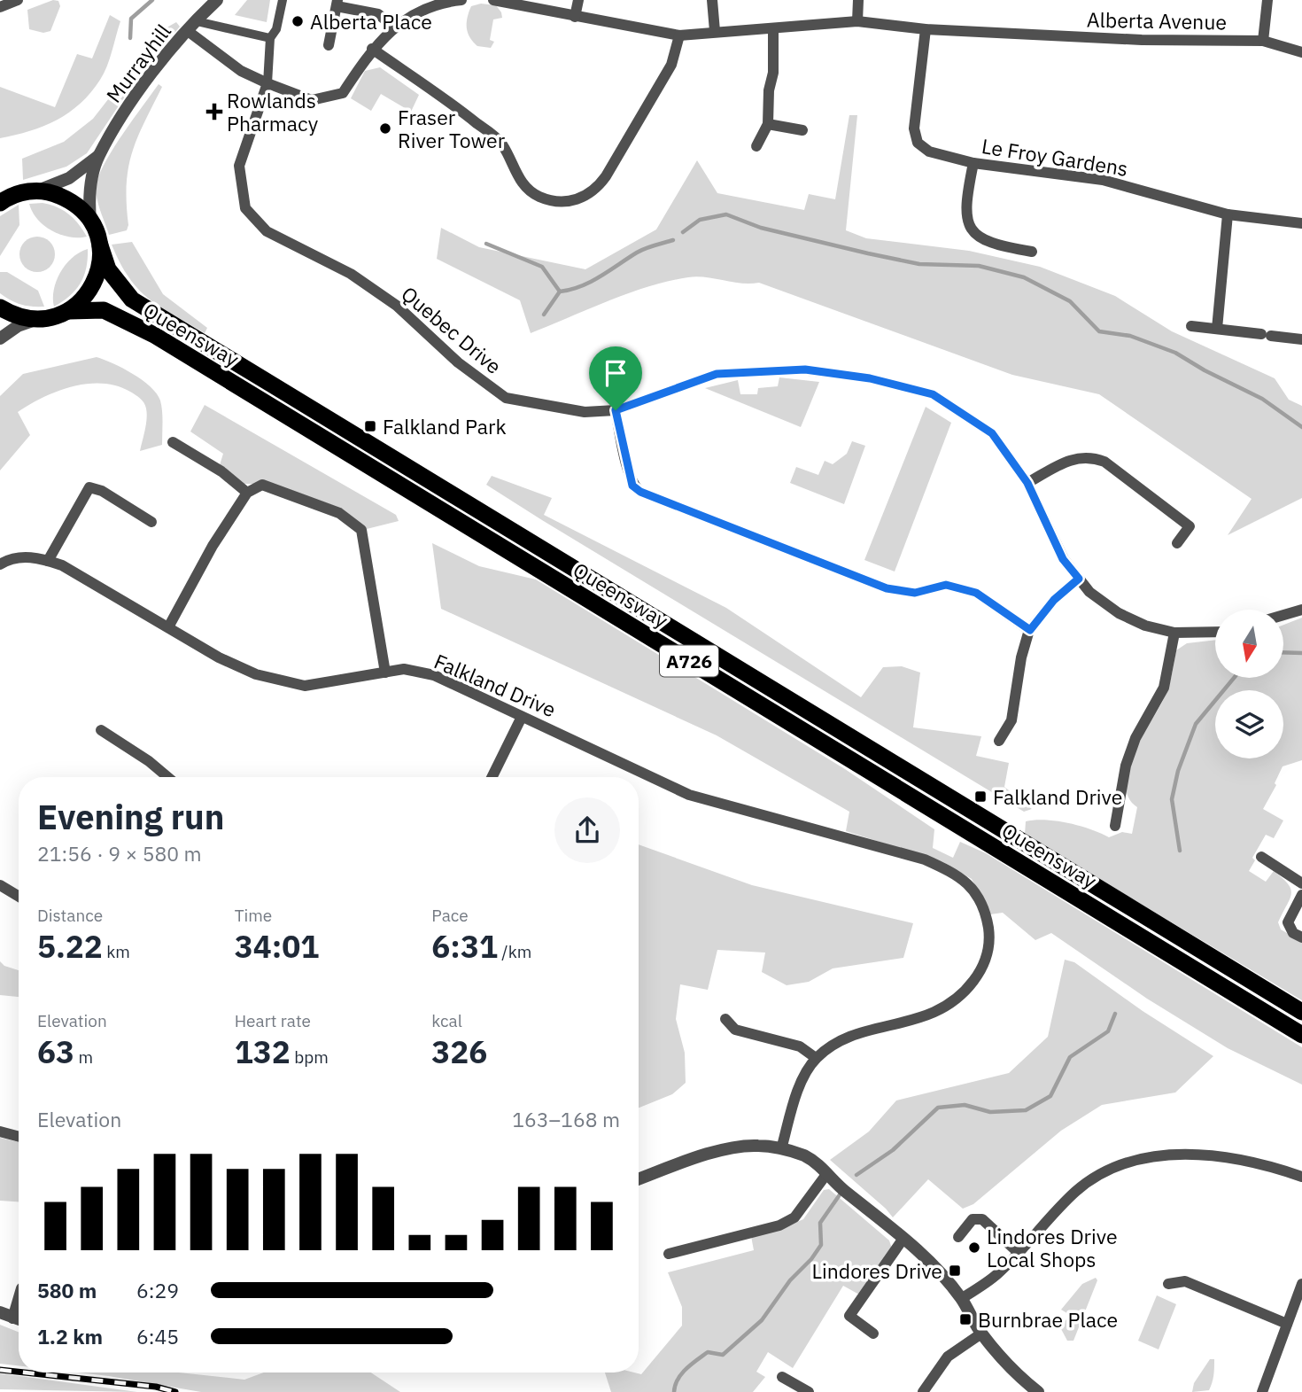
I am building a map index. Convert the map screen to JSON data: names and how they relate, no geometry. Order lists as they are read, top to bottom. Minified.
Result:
{"streets":{"highway":["Queensway","A726"],"street":["Alberta Avenue","Murrayhill","Le Froy Gardens","Quebec Drive","Falkland Drive"]},"crossings":[["Alberta Avenue","Le Froy Gardens"],["Murrayhill","A726"],["Queensway","A726"]],"places":{"other":["Alberta Place","Fraser River Tower","Lindores Drive Local Shops"],"health":["Rowlands Pharmacy"],"transit":["Falkland Park","Falkland Drive","Lindores Drive","Burnbrae Place"]},"north":"bottom","page":{"heading":["Evening run","21:56 · 9 × 580 m"],"stats":[["Distance","5.22 km"],["Time","34:01"],["Pace","6:31 /km"],["Elevation","63 m"],["Heart rate","132 bpm"],["kcal","326"]],"chart":["Elevation","163–168 m"],"list":[{"name":"580 m","note":"6:29"},{"name":"1.2 km","note":"6:45"}]}}
